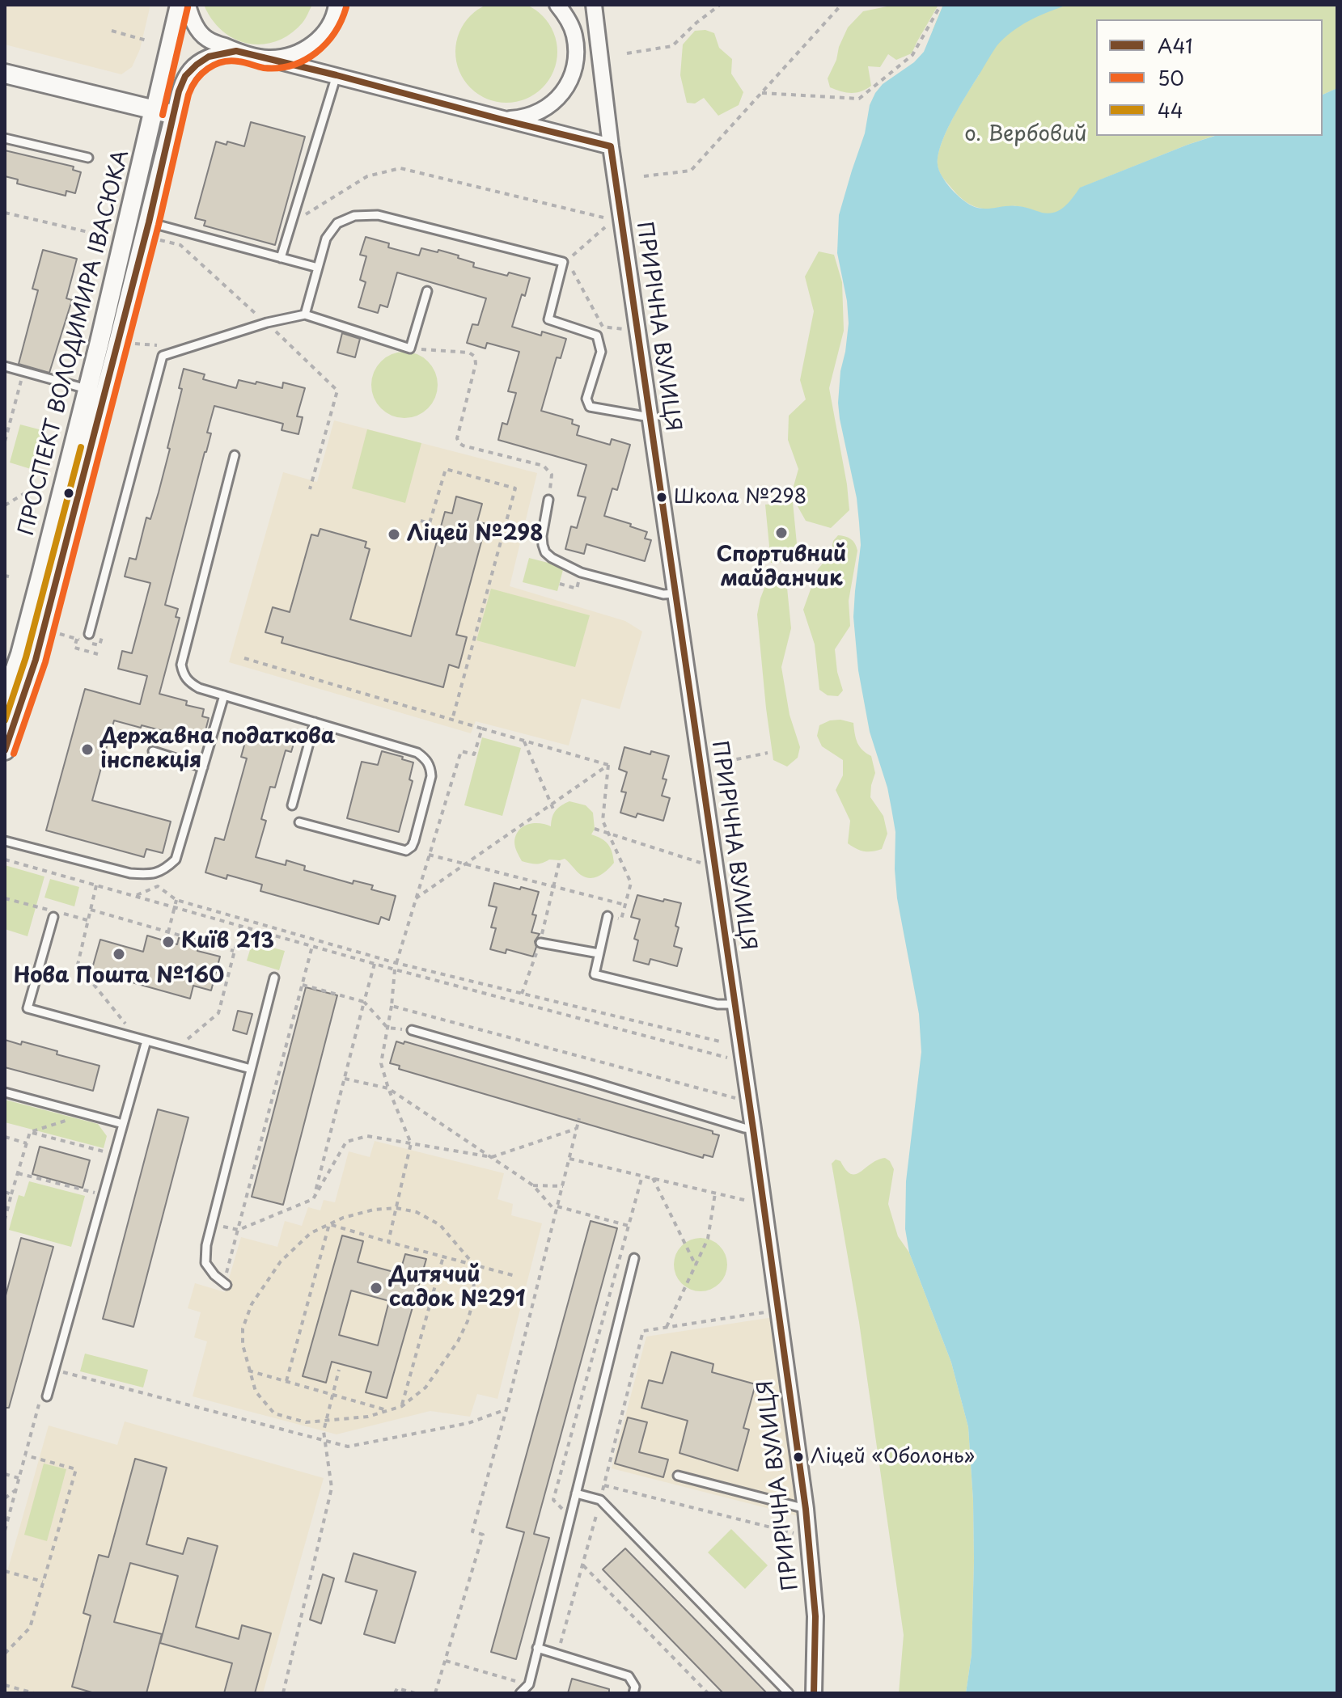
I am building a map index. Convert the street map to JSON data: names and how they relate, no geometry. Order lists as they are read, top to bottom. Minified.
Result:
{"streets":{"street":["ПРИРІЧНА ВУЛИЦЯ","ПРОСПЕКТ ВОЛОДИМИРА ІВАСЮКА"]},"parks":["о. Вербовий"],"places":["Школа №298","Спортивний майданчик","Ліцей №298","Державна податкова інспекція","Київ 213","Нова Пошта №160","Дитячий садок №291","Ліцей «Оболонь»"],"lines":["transit line 50","transit line A41","transit line 44"],"legend":["A41","50","44"]}
